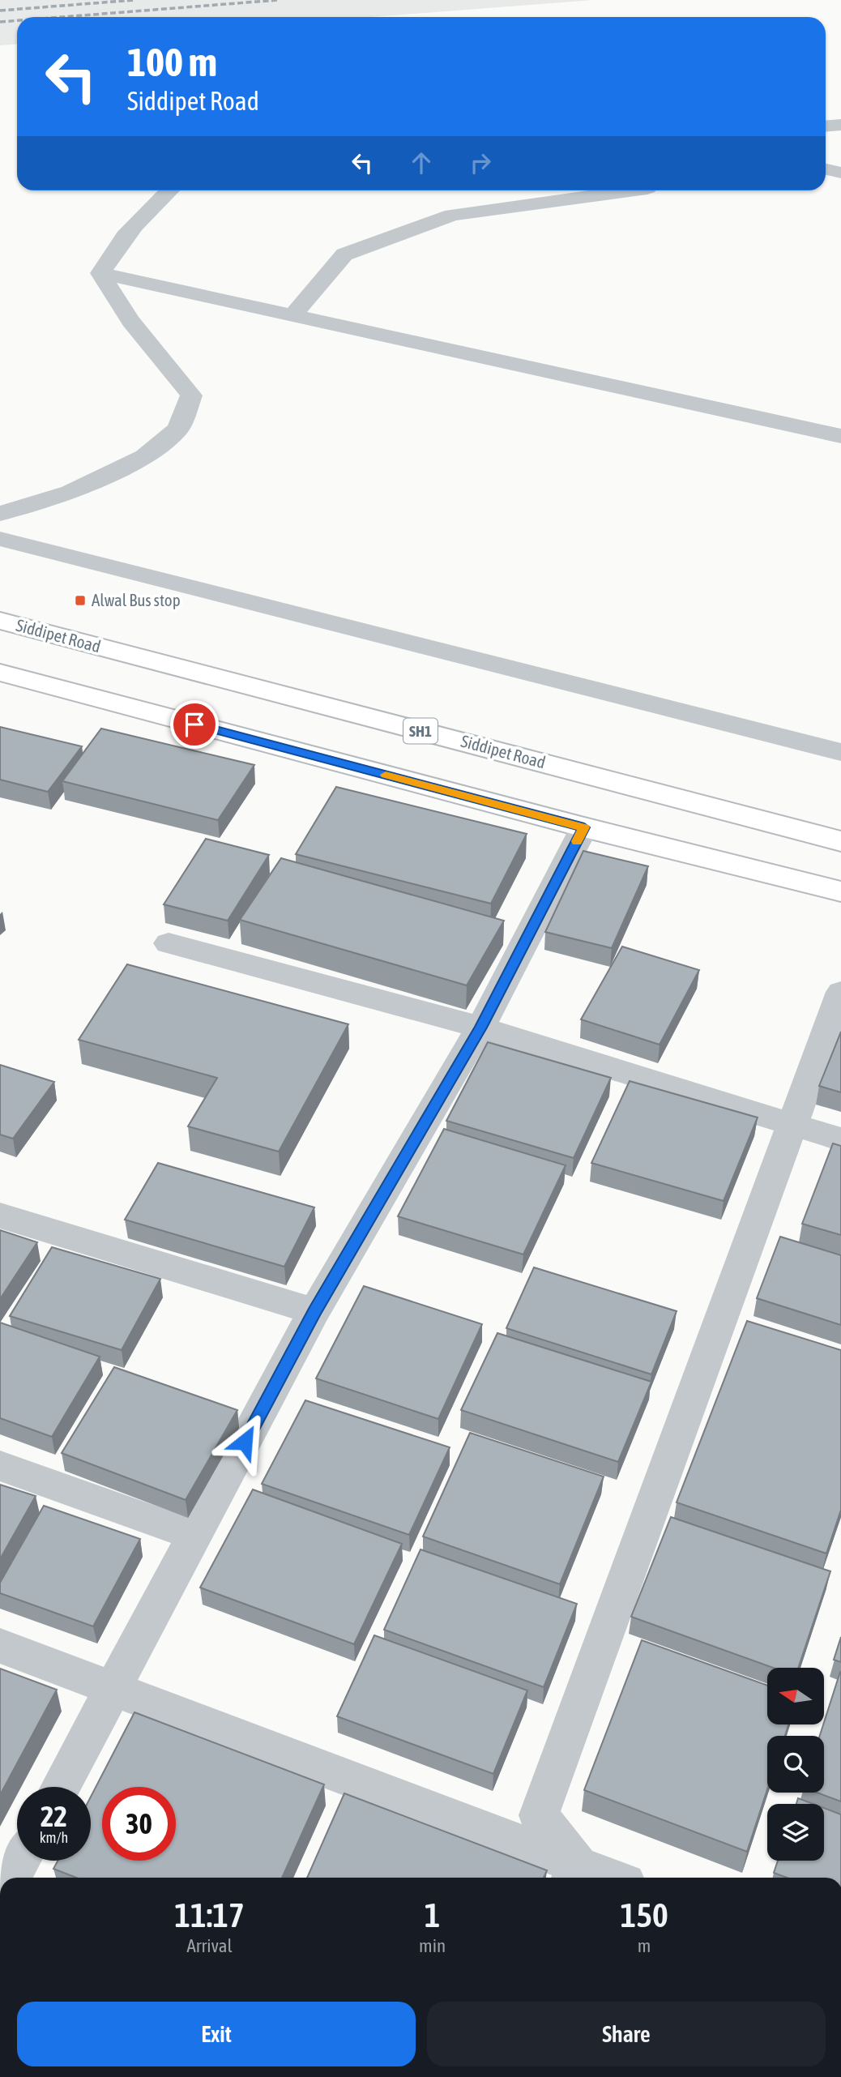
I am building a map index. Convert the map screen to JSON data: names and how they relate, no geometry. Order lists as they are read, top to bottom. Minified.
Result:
{"streets":{"main road":["Siddipet Road","SH1"]},"places":{"transit":["Alwal Bus stop"]},"north":"left","page":{"turn":["100 m","Siddipet Road"],"speed":"22 km/h","limit":"30","eta":["11:17","Arrival","1","min","150","m"],"buttons":["Exit","Share"]}}
